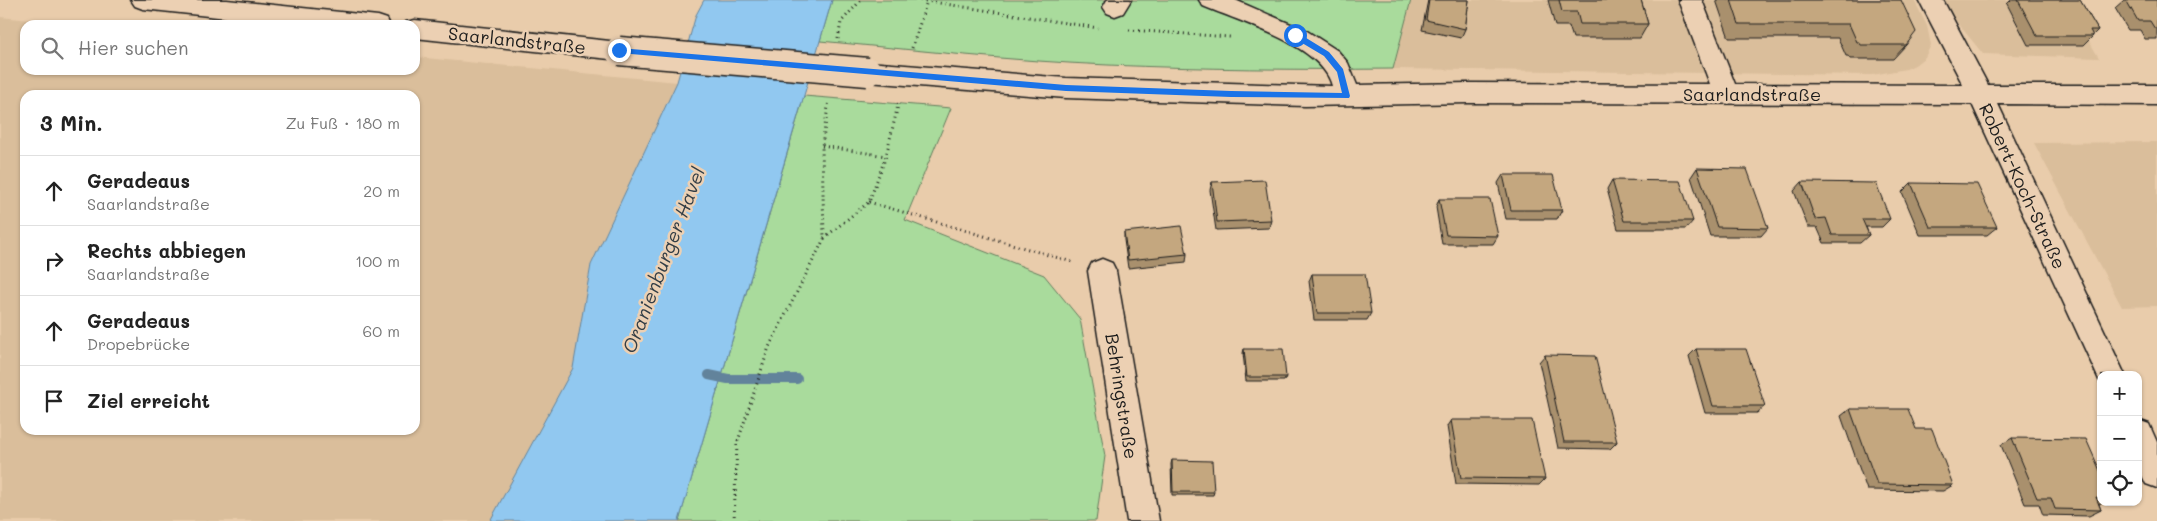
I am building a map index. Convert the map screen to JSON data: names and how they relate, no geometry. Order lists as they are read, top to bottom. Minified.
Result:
{"streets":{"street":["Saarlandstraße","Robert-Koch-Straße","Behringstraße"]},"crossings":[["Saarlandstraße","Robert-Koch-Straße"]],"water":["Oranienburger Havel"],"page":{"search":"Hier suchen","heading":["3 Min.","Zu Fuß · 180 m"],"list":[["Geradeaus","Saarlandstraße","20 m"],["Rechts abbiegen","Saarlandstraße","100 m"],["Geradeaus","Dropebrücke","60 m"],"Ziel erreicht"],"map_buttons":["+","−"]}}
